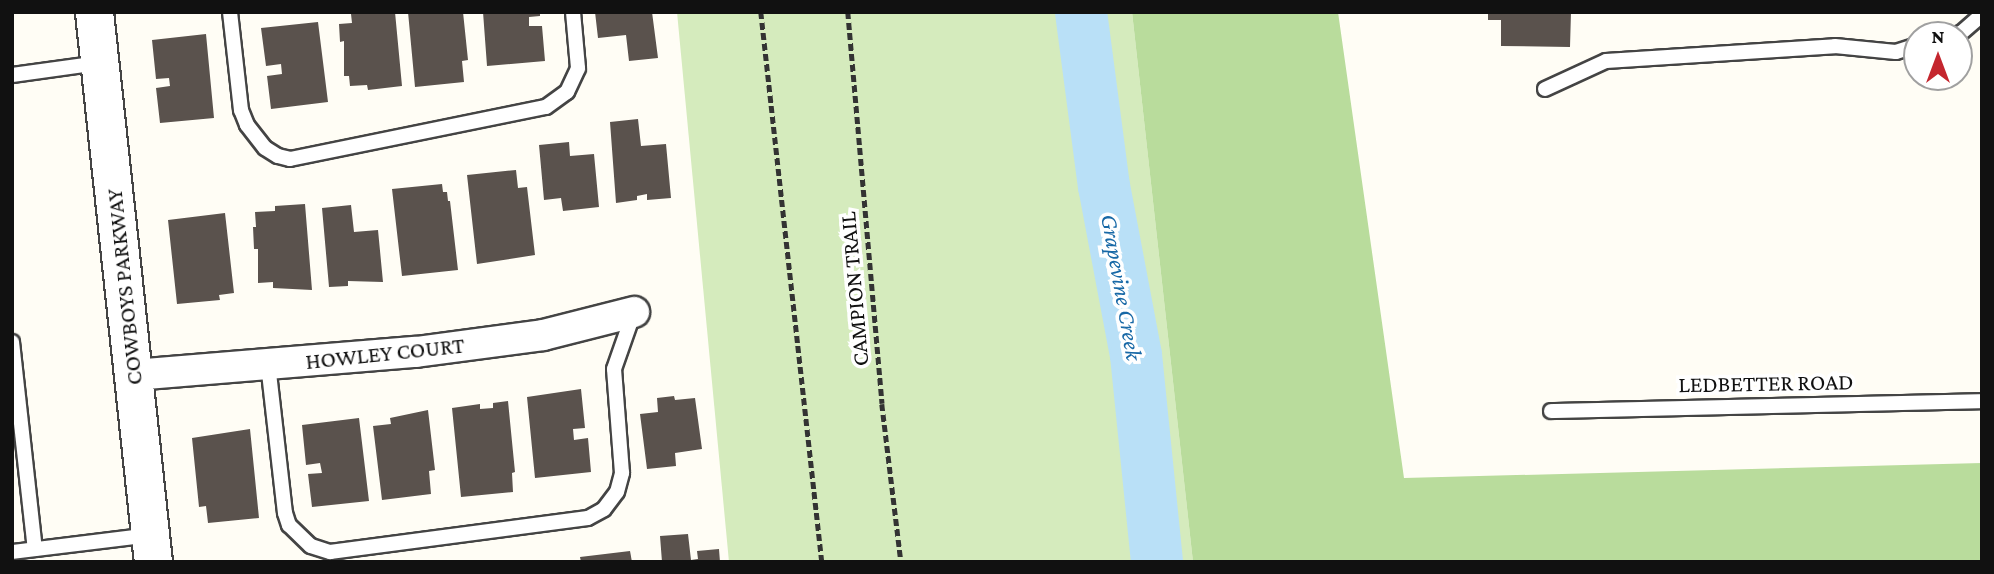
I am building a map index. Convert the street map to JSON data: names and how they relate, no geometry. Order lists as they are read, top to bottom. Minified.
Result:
{"streets":{"street":["COWBOYS PARKWAY","HOWLEY COURT"],"lane":["LEDBETTER ROAD"],"path":["CAMPION TRAIL"]},"crossings":[["COWBOYS PARKWAY","HOWLEY COURT"]],"water":["Grapevine Creek"],"north":"top"}
